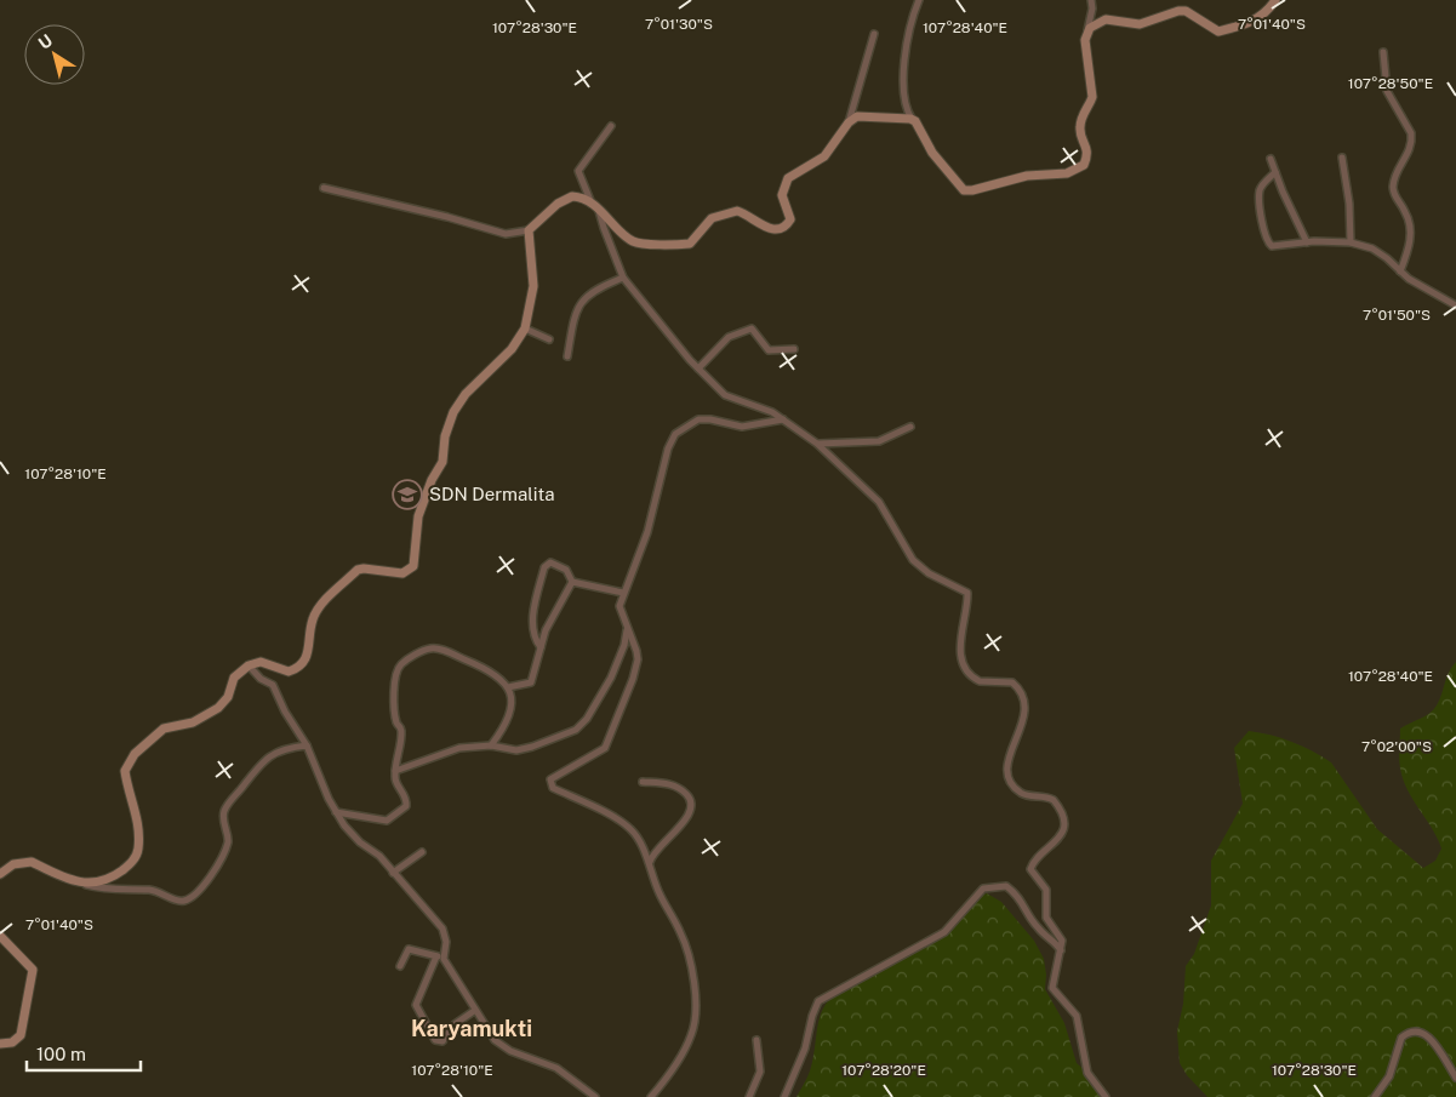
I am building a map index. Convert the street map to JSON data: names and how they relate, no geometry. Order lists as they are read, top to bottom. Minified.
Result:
{"districts":["Karyamukti"],"places":{"school or university":["SDN Dermalita"]},"scale_bar":"100 m","north":"top left","coordinates":["7°01'30\"S","7°01'40\"S","107°28'30\"E","107°28'40\"E","107°28'50\"E","7°01'50\"S","107°28'10\"E","7°02'00\"S","107°28'20\"E"]}
